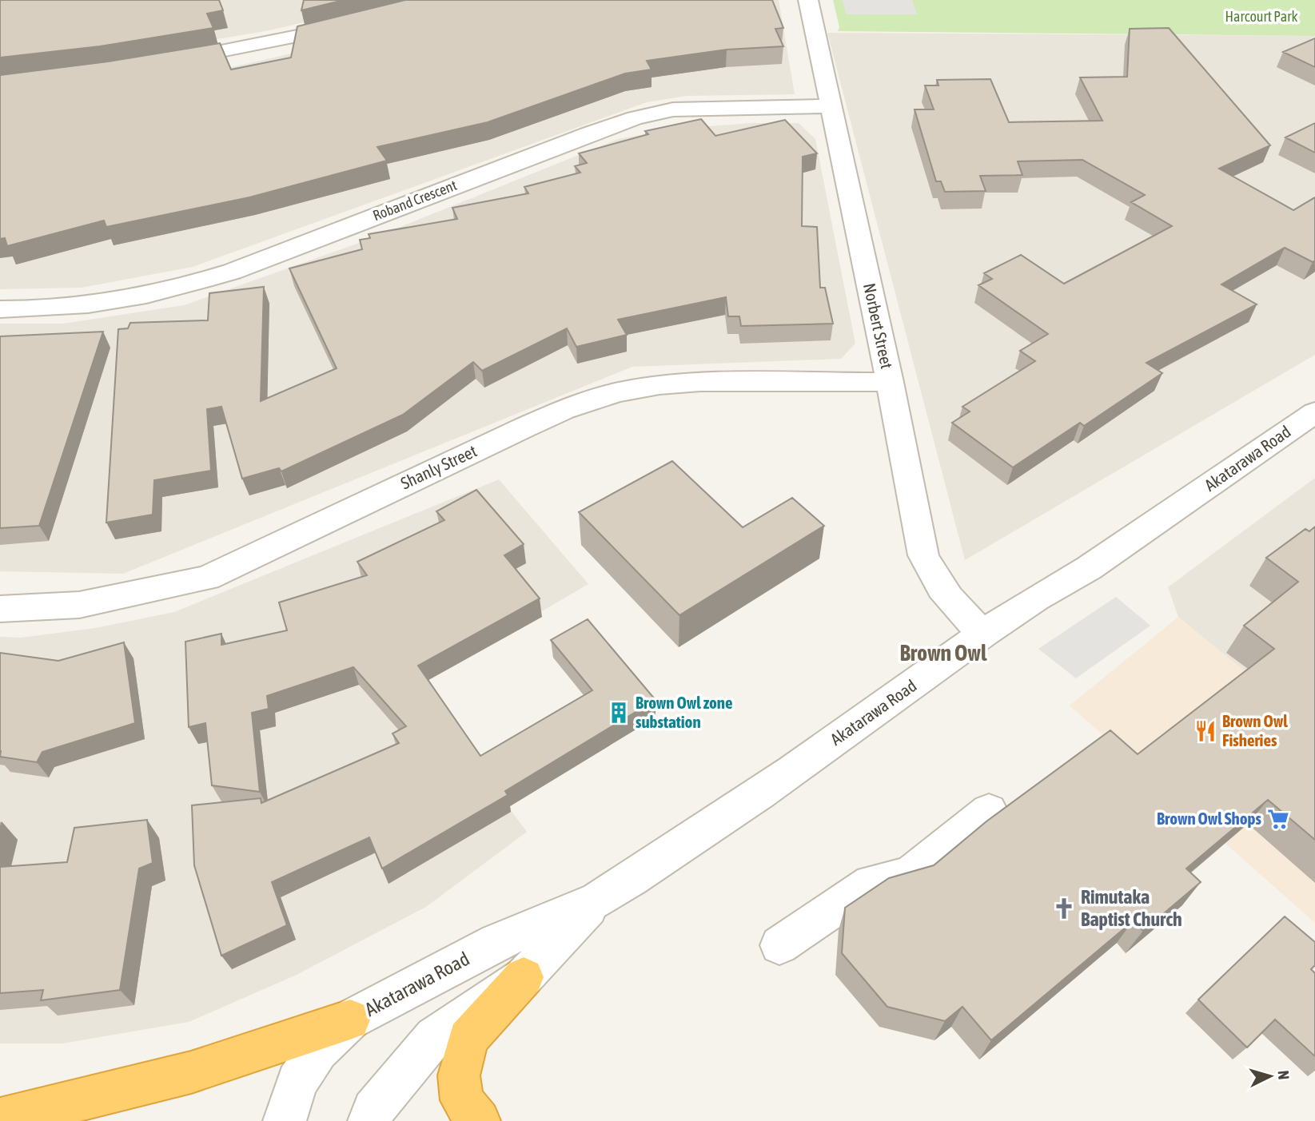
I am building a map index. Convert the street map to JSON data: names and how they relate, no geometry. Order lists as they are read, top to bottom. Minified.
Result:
{"streets":{"street":["Roband Crescent","Norbert Street","Akatarawa Road","Shanly Street"]},"crossings":[["Roband Crescent","Norbert Street"],["Norbert Street","Akatarawa Road"],["Norbert Street","Shanly Street"]],"districts":["Brown Owl"],"parks":["Harcourt Park"],"places":{"building":["Brown Owl zone substation"],"restaurant":["Brown Owl Fisheries"],"supermarket":["Brown Owl Shops"],"church":["Rimutaka Baptist Church"]},"north":"right"}
